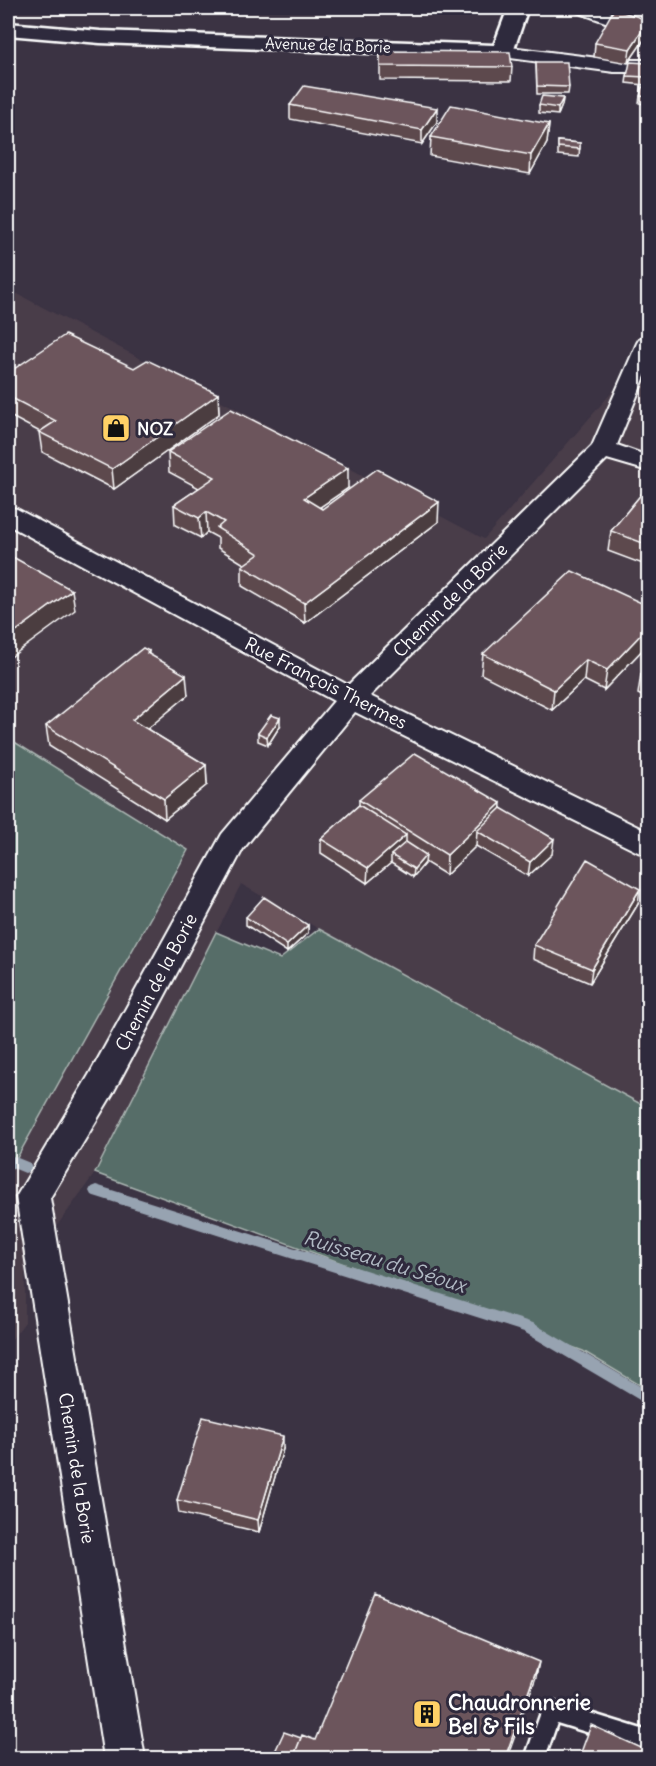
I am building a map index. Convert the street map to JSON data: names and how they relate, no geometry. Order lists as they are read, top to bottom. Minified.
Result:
{"streets":{"street":["Avenue de la Borie","Chemin de la Borie","Rue François Thermes"]},"crossings":[["Chemin de la Borie","Rue François Thermes"]],"water":["Ruisseau du Séoux"],"places":{"shop":["NOZ"],"building":["Chaudronnerie Bel & Fils"]}}
